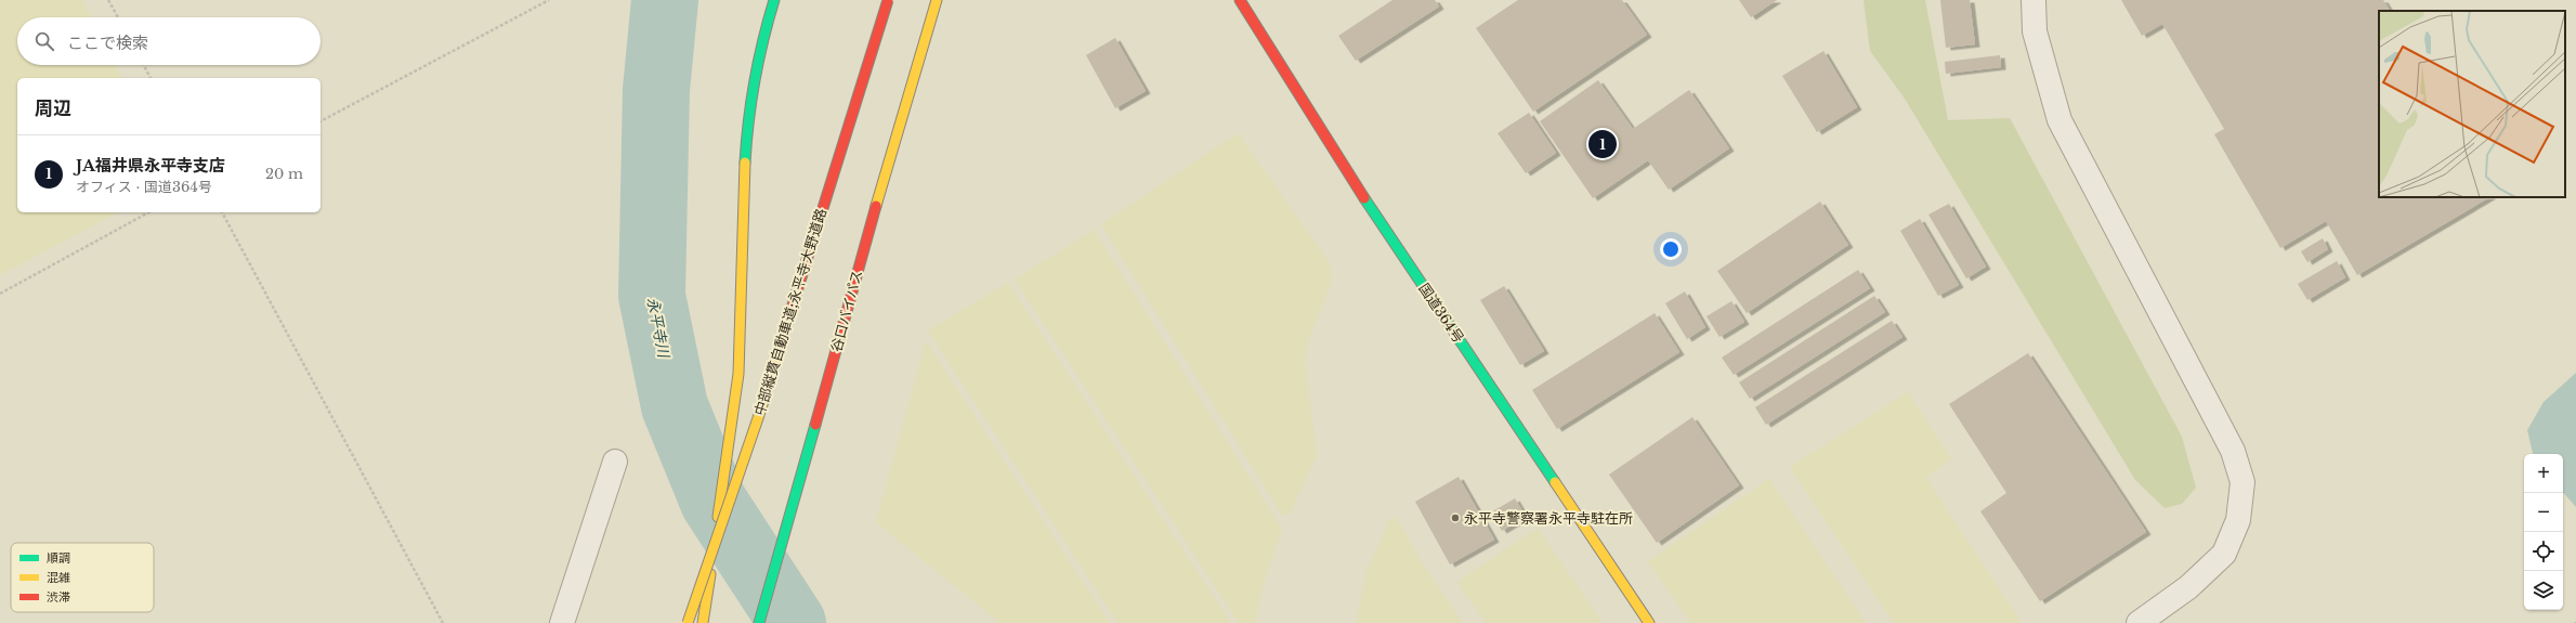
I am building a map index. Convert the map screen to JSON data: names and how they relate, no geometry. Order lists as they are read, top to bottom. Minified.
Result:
{"streets":{"highway":["谷口バイパス","中部縦貫自動車道;永平寺大野道路","国道364号"]},"water":["永平寺川"],"places":["永平寺警察署永平寺駐在所"],"legend":["順調","混雑","渋滞"],"page":{"search":"ここで検索","heading":"周辺","pins":"1","list":[{"mark":"1","name":"JA福井県永平寺支店","note":"オフィス · 国道364号","value":"20 m"}],"map_buttons":["+","−"]}}
